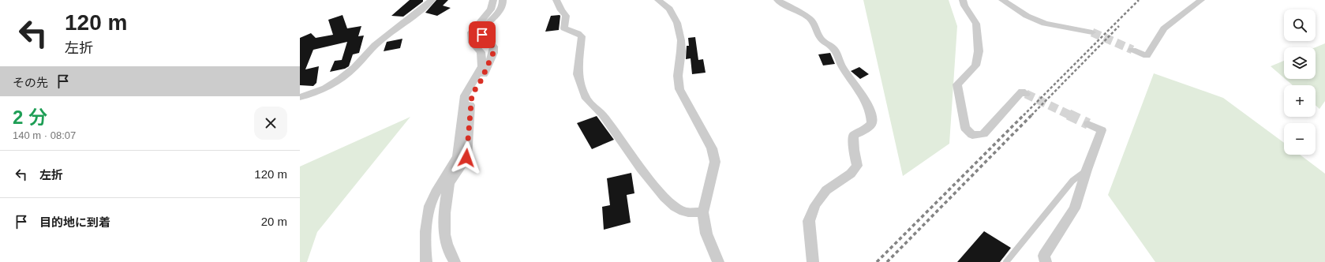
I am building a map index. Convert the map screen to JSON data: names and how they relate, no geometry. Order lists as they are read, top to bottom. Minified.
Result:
{"page":{"turn":["120 m","左折"],"map_buttons":["+","−"],"then":"その先","heading":["2 分","140 m · 08:07"],"list":[{"name":"左折","value":"120 m"},{"name":"目的地に到着","value":"20 m"}]}}
